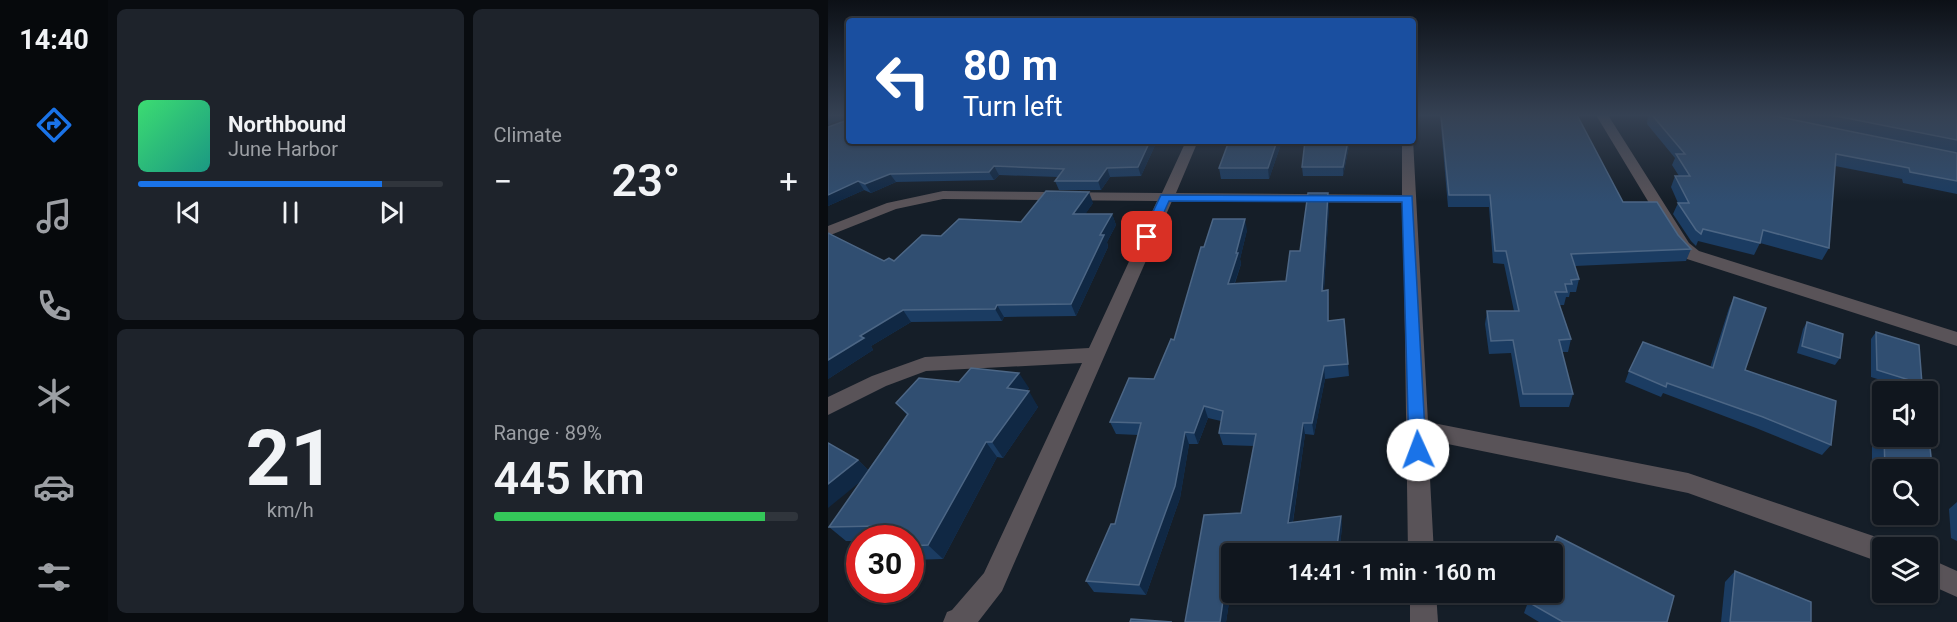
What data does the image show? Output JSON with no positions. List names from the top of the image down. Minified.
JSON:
{"page":{"tabs":"14:40","tile":["Climate",["21","km/h"],["Range · 89%","445 km"]],"turn":["80 m","Turn left"],"song":["Northbound","June Harbor"],"heat":["−","23°","+"],"limit":"30","trip":"14:41 · 1 min · 160 m"}}
